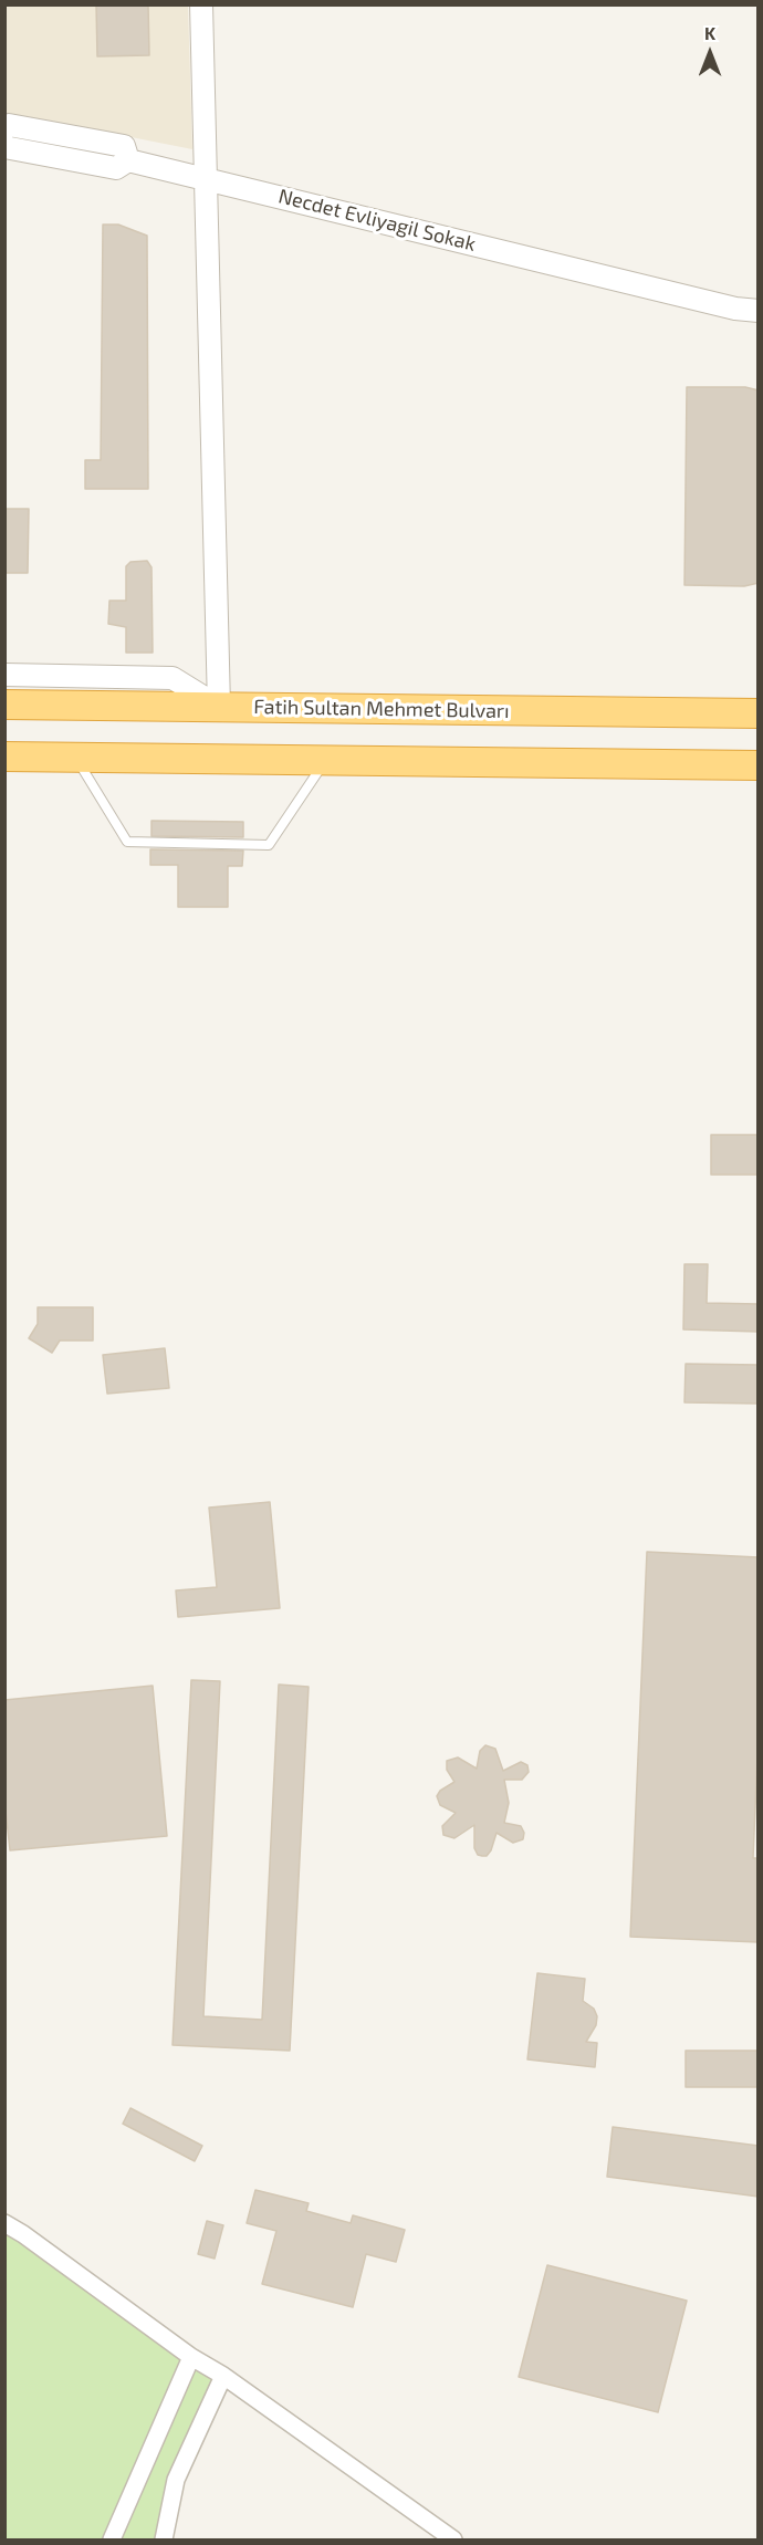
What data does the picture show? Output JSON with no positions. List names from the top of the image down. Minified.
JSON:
{"streets":{"highway":["Fatih Sultan Mehmet Bulvarı"],"street":["Necdet Evliyagil Sokak"]},"north":"top"}
